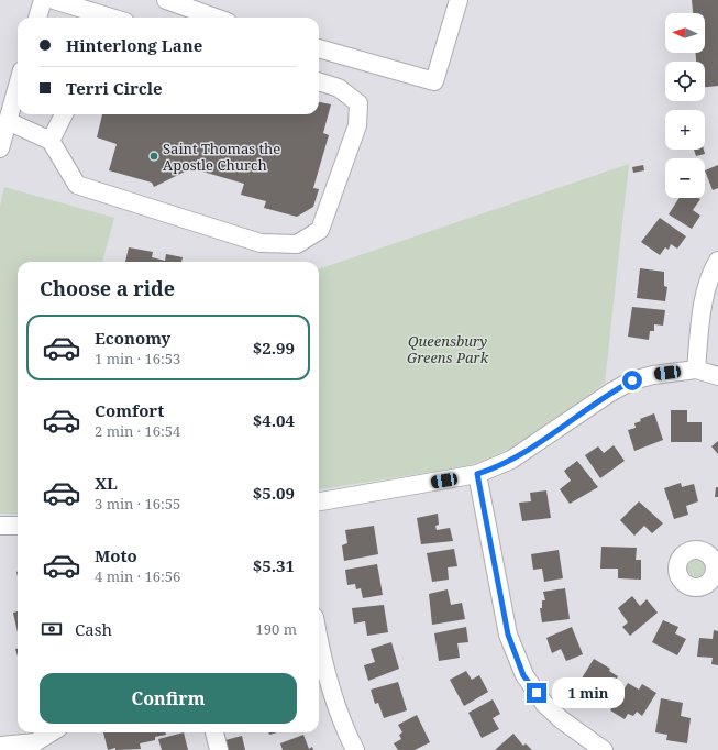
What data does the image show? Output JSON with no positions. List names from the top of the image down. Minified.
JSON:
{"parks":["Queensbury Greens Park"],"places":["Saint Thomas the Apostle Church"],"north":"left","page":{"map_buttons":["+","−"],"banner":["Hinterlong Lane","Terri Circle"],"heading":"Choose a ride","list":[{"name":"Economy","note":"1 min · 16:53","value":"$2.99"},{"name":"Comfort","note":"2 min · 16:54","value":"$4.04"},{"name":"XL","note":"3 min · 16:55","value":"$5.09"},{"name":"Moto","note":"4 min · 16:56","value":"$5.31"}],"pay":["Cash","190 m"],"buttons":"Confirm","bubble":"1 min"}}
